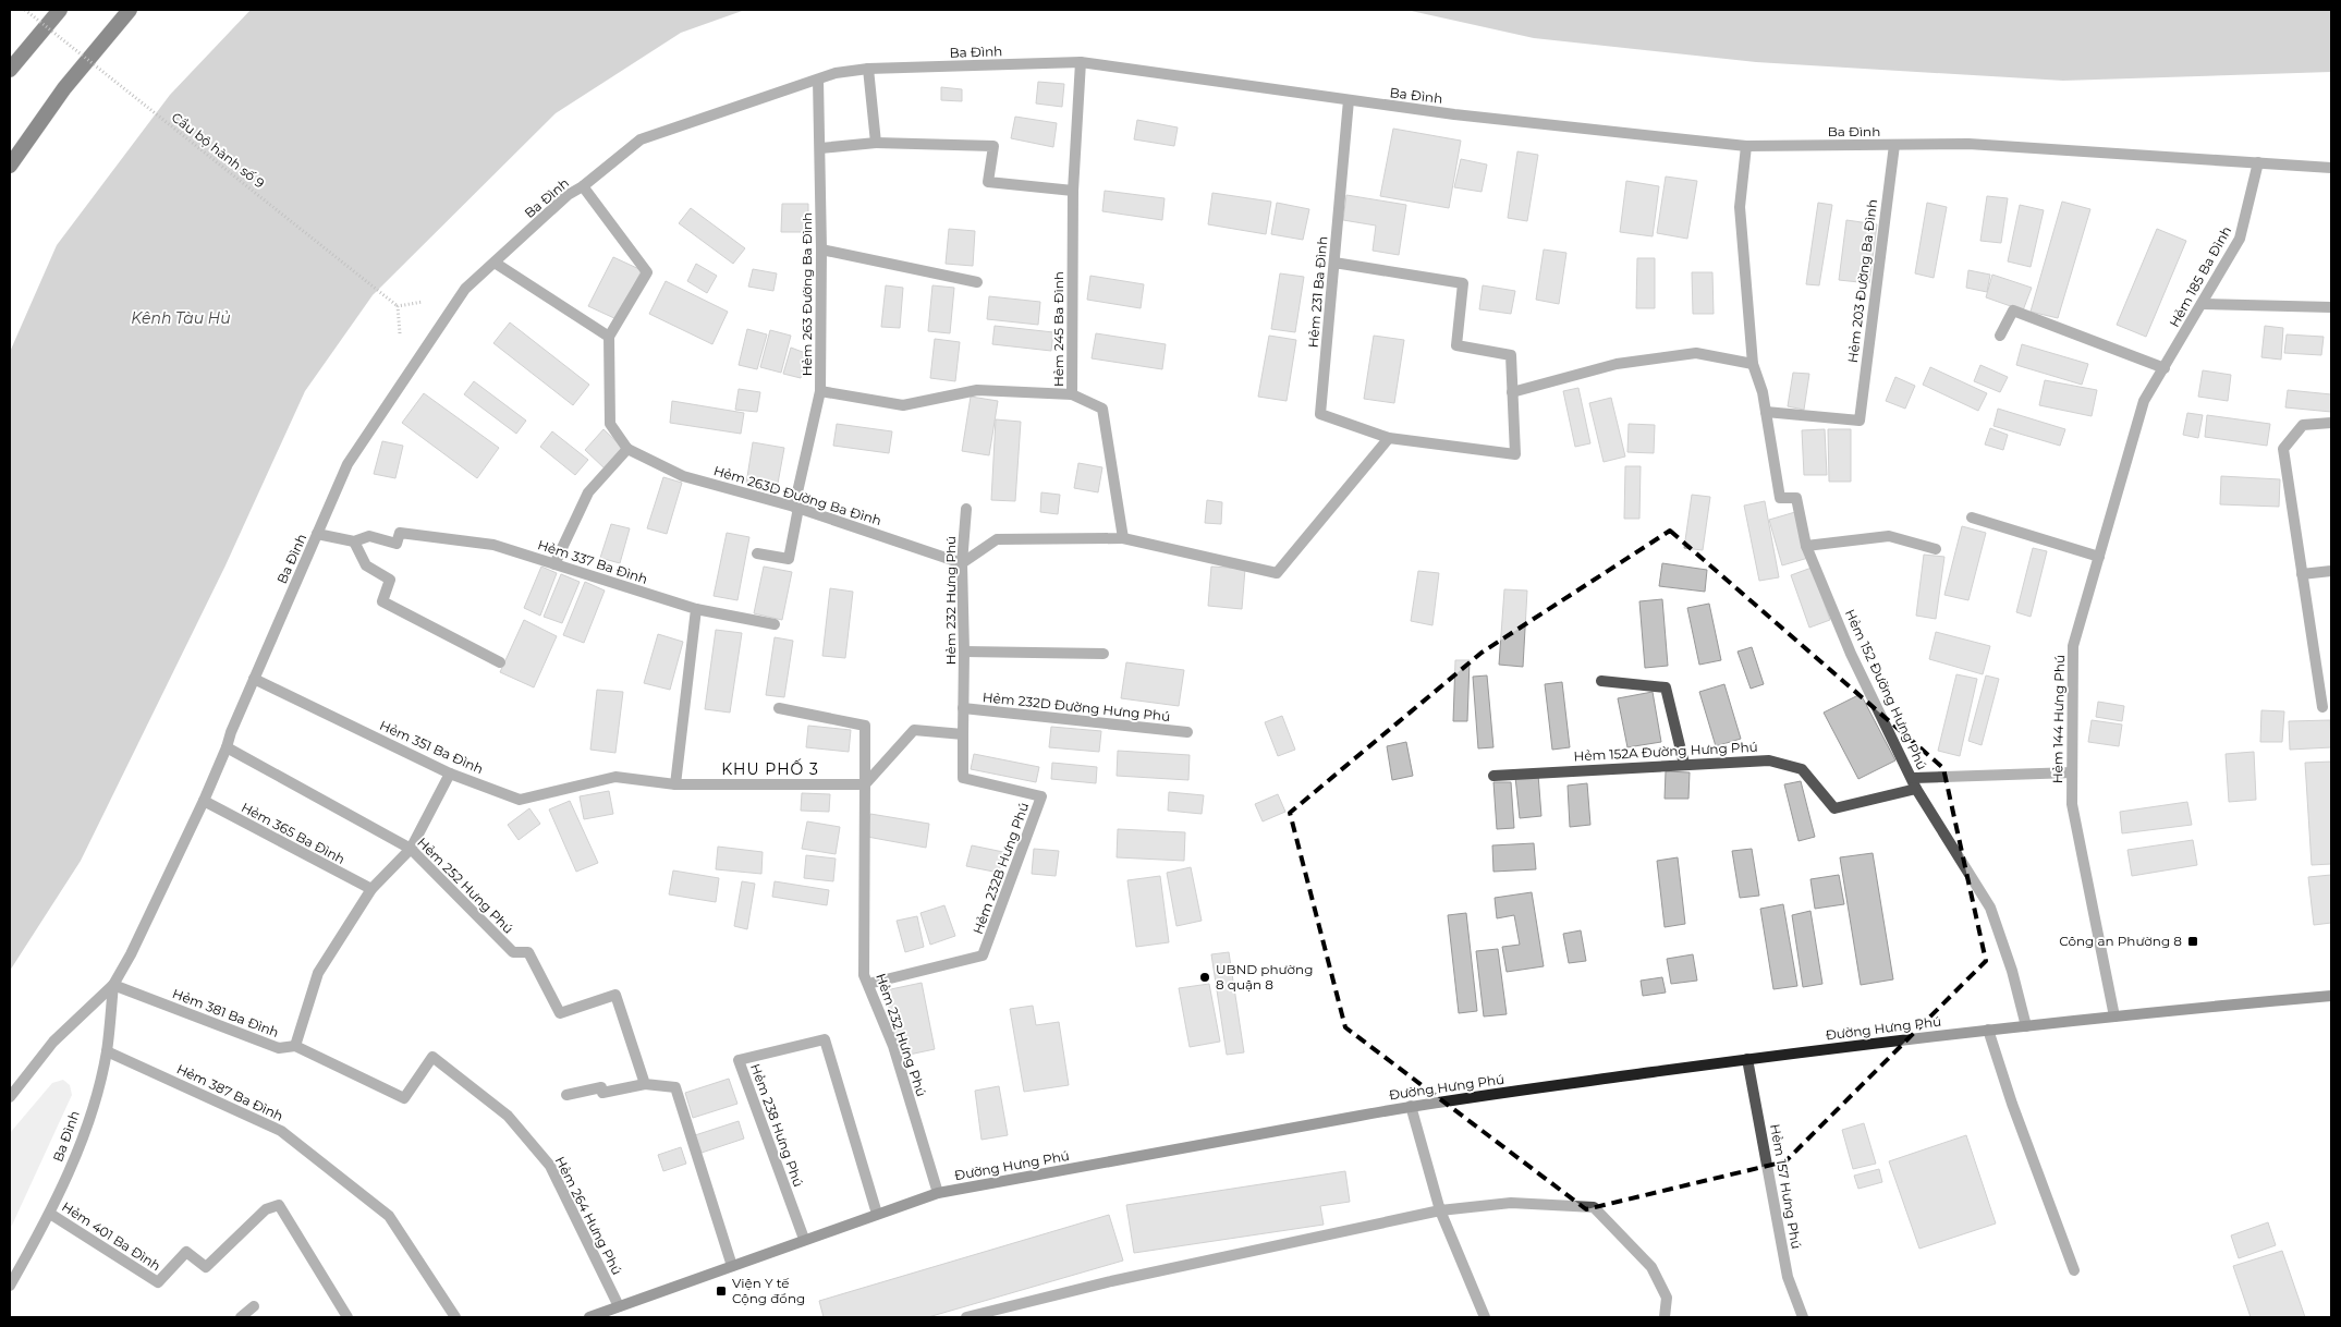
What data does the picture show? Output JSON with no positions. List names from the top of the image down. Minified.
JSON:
{"streets":{"main road":["Đường Hưng Phú"],"street":["Ba Đình","Hẻm 185 Ba Đình","Hẻm 203 Đường Ba Đình","Hẻm 231 Ba Đình","Hẻm 263 Đường Ba Đình","Hẻm 245 Ba Đình","Hẻm 263D Đường Ba Đình","Hẻm 337 Ba Đình","Hẻm 232 Hưng Phú","Hẻm 152 Đường Hưng Phú","Hẻm 232D Đường Hưng Phú","Hẻm 144 Hưng Phú","Hẻm 351 Ba Đình","Hẻm 152A Đường Hưng Phú","Hẻm 365 Ba Đình","Hẻm 232B Hưng Phú","Hẻm 252 Hưng Phú","Hẻm 381 Ba Đình","Hẻm 387 Ba Đình","Hẻm 238 Hưng Phú","Hẻm 157 Hưng Phú","Hẻm 264 Hưng Phú","Hẻm 401 Ba Đình"],"path":["Cầu bộ hành số 9"]},"crossings":[["Ba Đình","Hẻm 185 Ba Đình"],["Ba Đình","Hẻm 203 Đường Ba Đình"],["Ba Đình","Hẻm 231 Ba Đình"],["Ba Đình","Hẻm 263 Đường Ba Đình"],["Ba Đình","Hẻm 245 Ba Đình"],["Ba Đình","Hẻm 337 Ba Đình"],["Ba Đình","Hẻm 152 Đường Hưng Phú"],["Ba Đình","Hẻm 351 Ba Đình"],["Ba Đình","Hẻm 365 Ba Đình"],["Ba Đình","Hẻm 252 Hưng Phú"],["Ba Đình","Hẻm 381 Ba Đình"],["Ba Đình","Hẻm 387 Ba Đình"],["Ba Đình","Hẻm 401 Ba Đình"],["Hẻm 185 Ba Đình","Hẻm 144 Hưng Phú"],["Hẻm 203 Đường Ba Đình","Hẻm 152 Đường Hưng Phú"],["Hẻm 263 Đường Ba Đình","Hẻm 263D Đường Ba Đình"],["Hẻm 263D Đường Ba Đình","Hẻm 232 Hưng Phú"],["Hẻm 232 Hưng Phú","Hẻm 232D Đường Hưng Phú"],["Hẻm 232 Hưng Phú","Hẻm 351 Ba Đình"],["Hẻm 232 Hưng Phú","Hẻm 232B Hưng Phú"],["Hẻm 232 Hưng Phú","Đường Hưng Phú"],["Hẻm 152 Đường Hưng Phú","Hẻm 152A Đường Hưng Phú"],["Hẻm 152 Đường Hưng Phú","Đường Hưng Phú"],["Hẻm 144 Hưng Phú","Đường Hưng Phú"],["Hẻm 381 Ba Đình","Hẻm 264 Hưng Phú"],["Đường Hưng Phú","Hẻm 238 Hưng Phú"],["Đường Hưng Phú","Hẻm 157 Hưng Phú"],["Đường Hưng Phú","Hẻm 264 Hưng Phú"]],"districts":["KHU PHỐ 3"],"water":["Kênh Tàu Hủ"],"places":{"transit":["Công an Phường 8","Viện Y tế Cộng đồng"],"other":["UBND phường 8 quận 8"]}}
